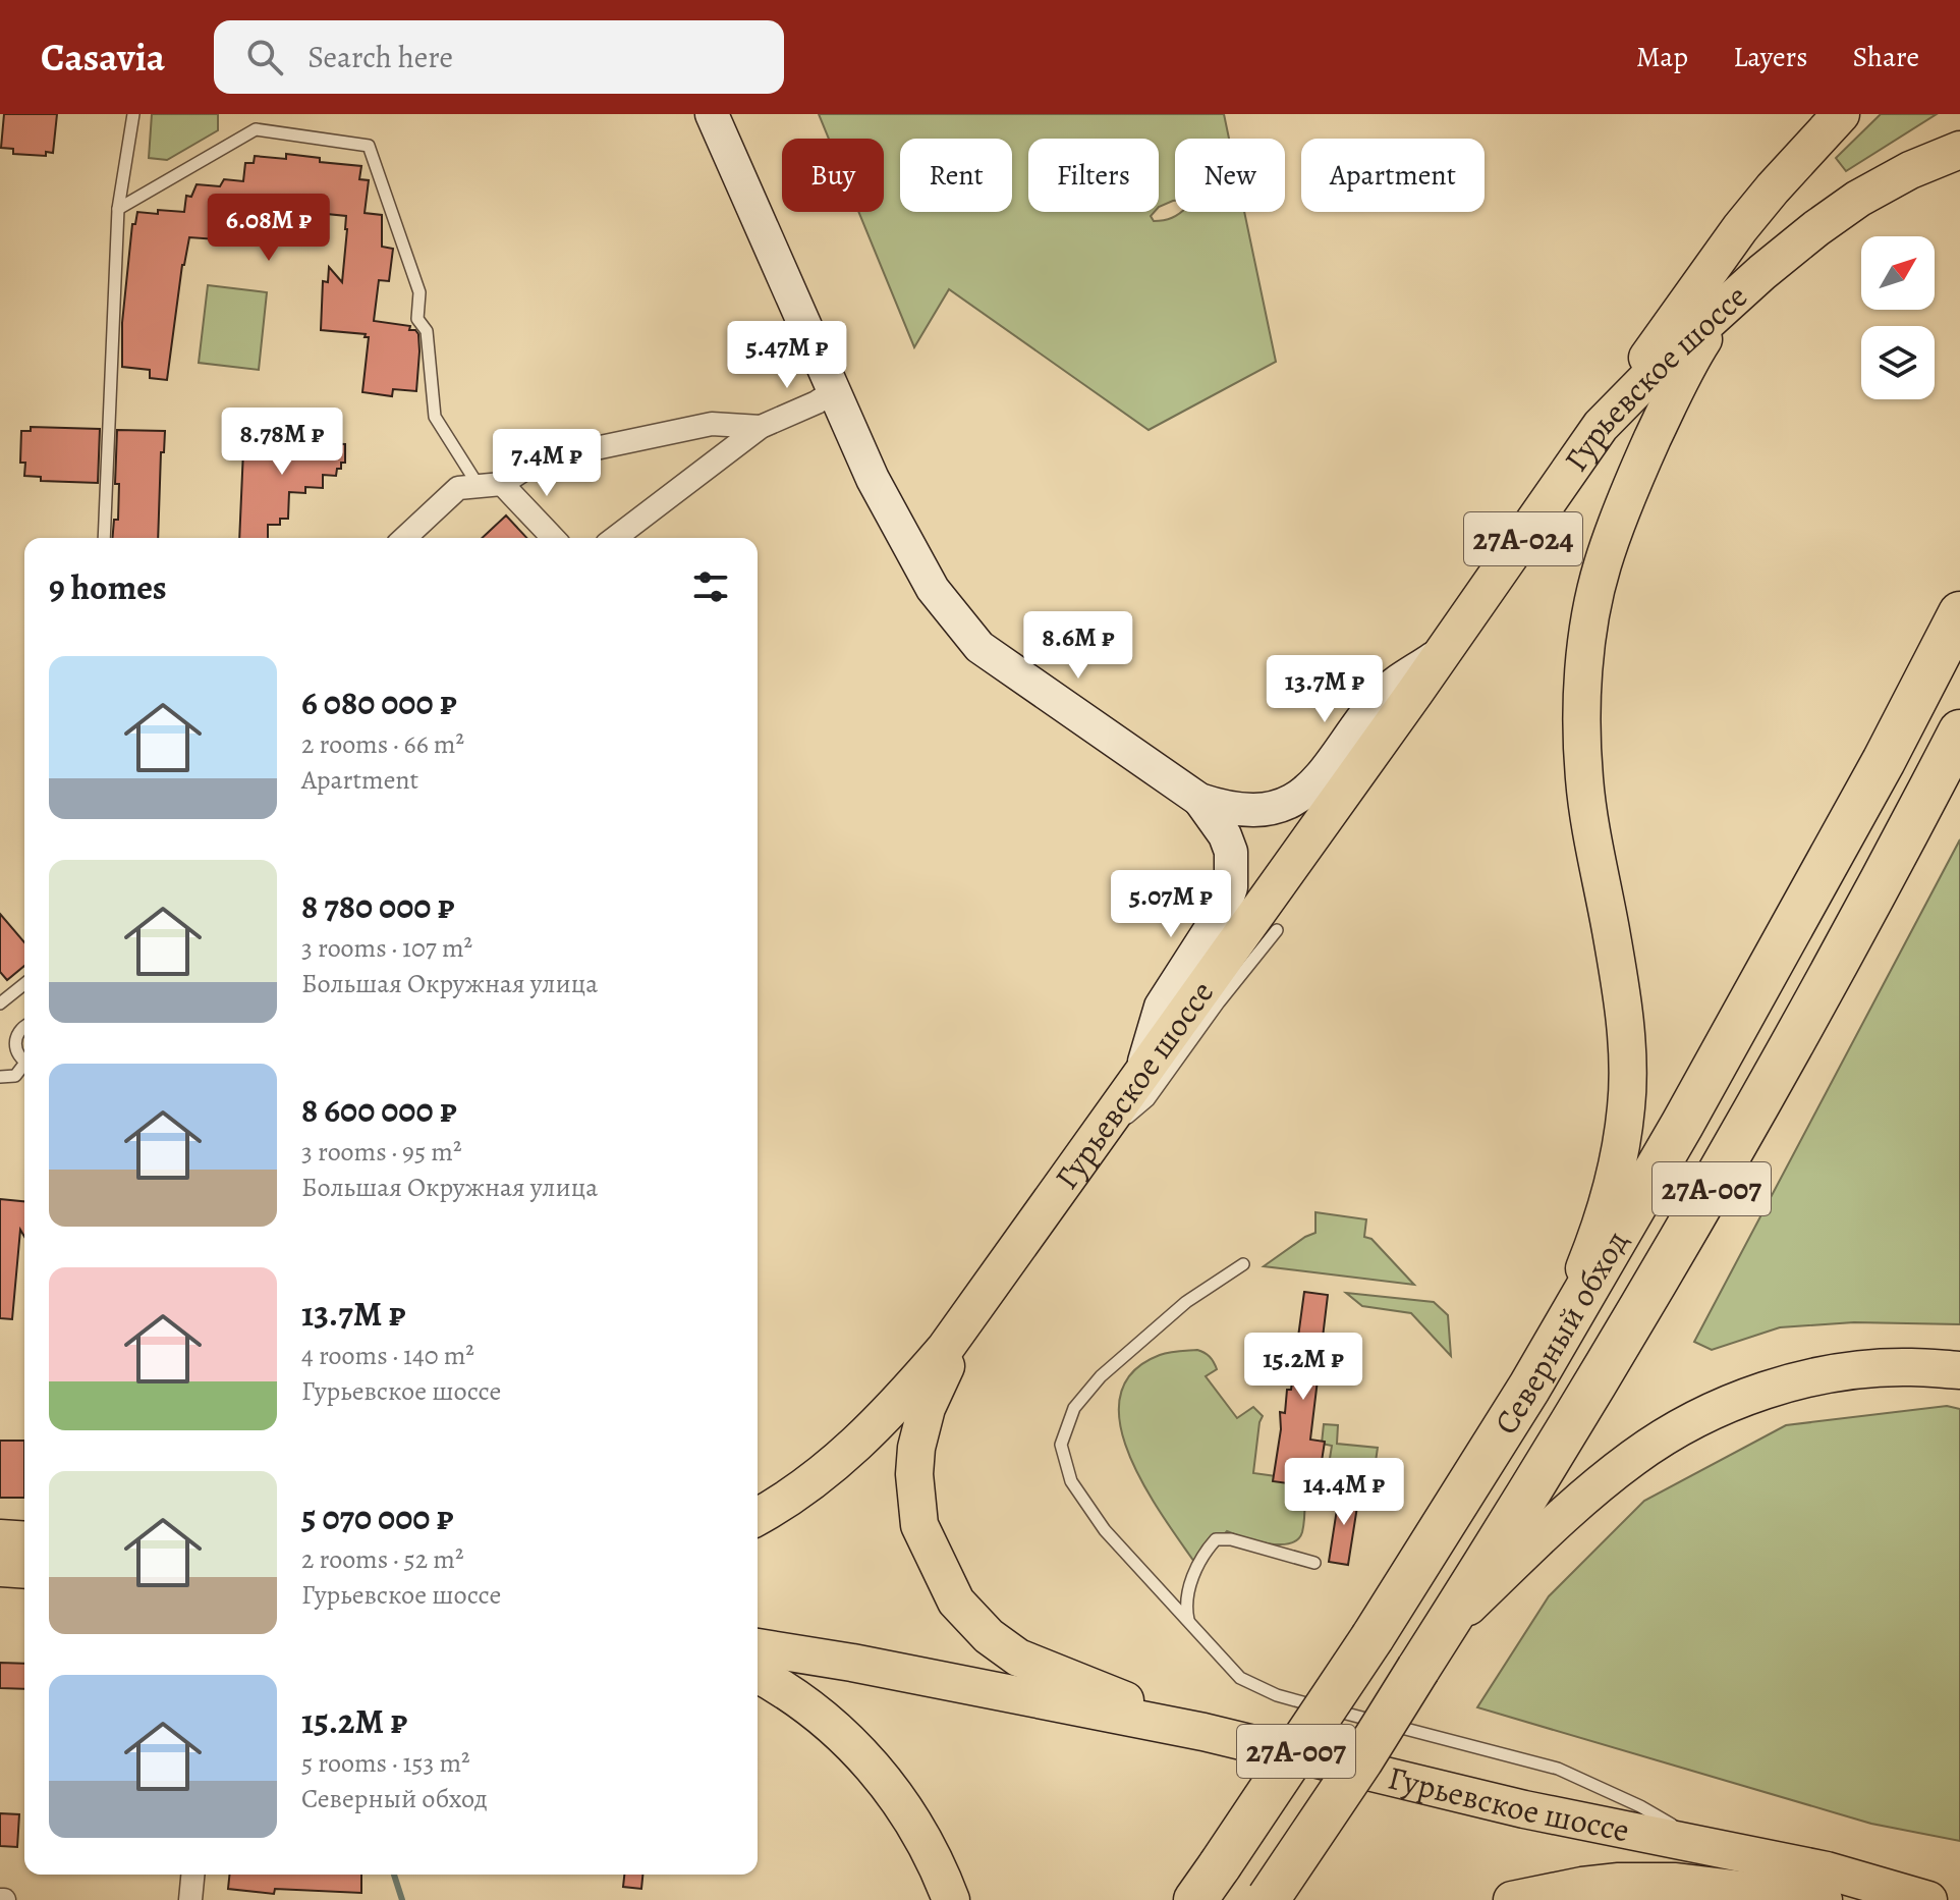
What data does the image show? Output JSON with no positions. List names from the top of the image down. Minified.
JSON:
{"streets":{"highway":["27А-007","Северный обход"],"main road":["Гурьевское шоссе","27А-024"]},"north":"top right","page":{"header":"Casavia","search":"Search here","nav":["Map","Layers","Share"],"chip":["Buy","Rent","Filters","New","Apartment"],"price":["6.08M ₽","5.47M ₽","8.78M ₽","7.4M ₽","8.6M ₽","13.7M ₽","5.07M ₽","15.2M ₽","14.4M ₽"],"heading":"9 homes","list":[{"name":"6 080 000 ₽","note":"2 rooms · 66 m² · Apartment"},{"name":"8 780 000 ₽","note":"3 rooms · 107 m² · Большая Окружная улица"},{"name":"8 600 000 ₽","note":"3 rooms · 95 m² · Большая Окружная улица"},{"name":"13.7M ₽","note":"4 rooms · 140 m² · Гурьевское шоссе"},{"name":"5 070 000 ₽","note":"2 rooms · 52 m² · Гурьевское шоссе"},{"name":"15.2M ₽","note":"5 rooms · 153 m² · Северный обход"}]}}
